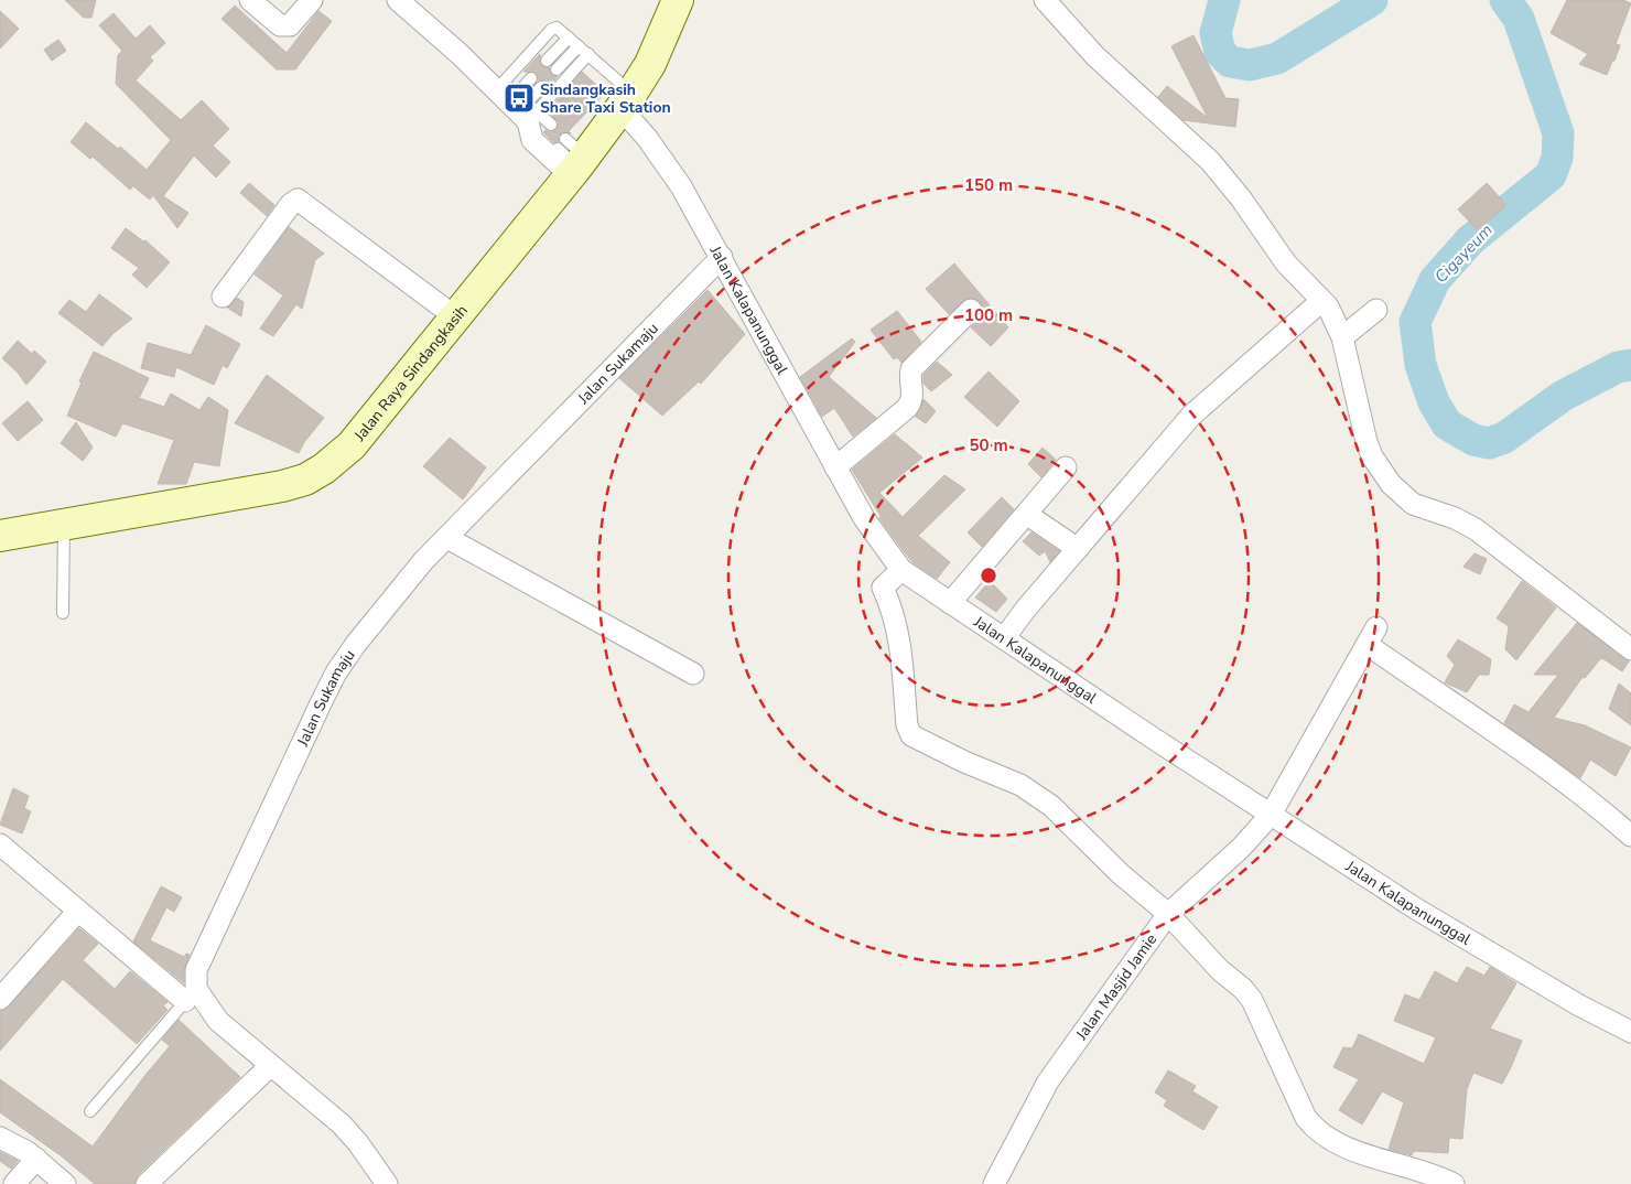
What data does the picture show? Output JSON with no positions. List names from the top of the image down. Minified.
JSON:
{"streets":{"main road":["Jalan Raya Sindangkasih"],"street":["Jalan Kalapanunggal","Jalan Sukamaju","Jalan Masjid Jamie"]},"crossings":[["Jalan Kalapanunggal","Jalan Sukamaju"],["Jalan Kalapanunggal","Jalan Raya Sindangkasih"],["Jalan Kalapanunggal","Jalan Masjid Jamie"]],"water":["Cigayeum"],"places":{"bus stop":["Sindangkasih Share Taxi Station"]},"rings":["150 m","100 m","50 m"]}
